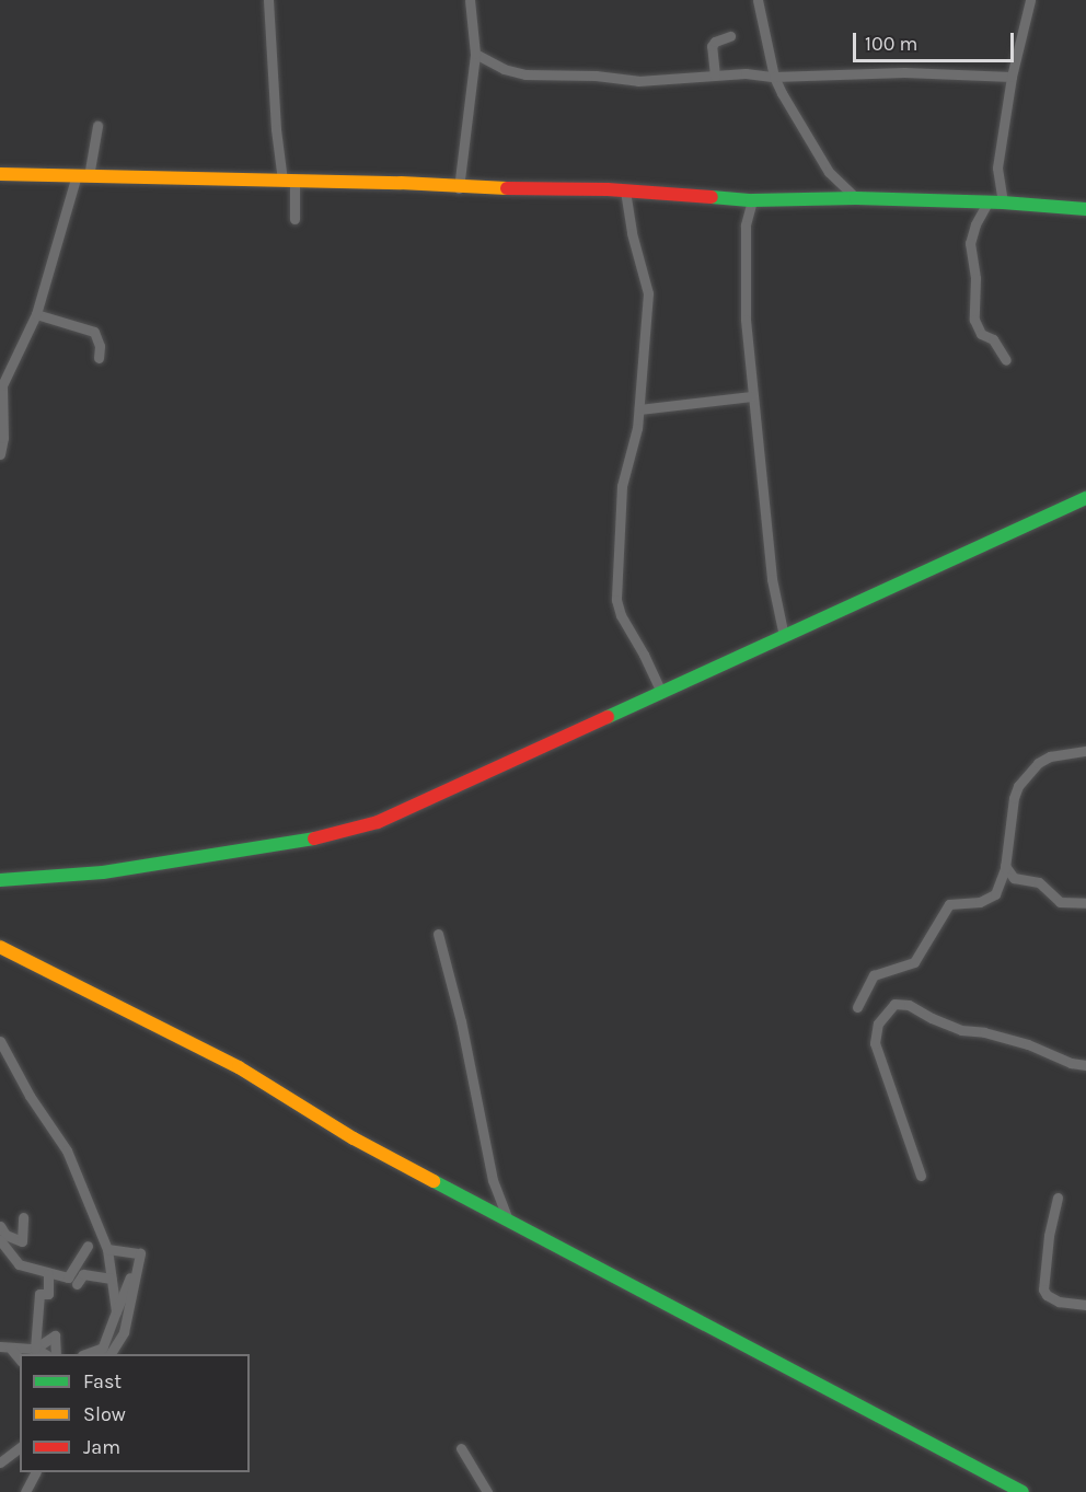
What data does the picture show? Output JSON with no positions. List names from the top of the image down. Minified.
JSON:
{"legend":["Fast","Slow","Jam"],"scale_bar":"100 m"}
